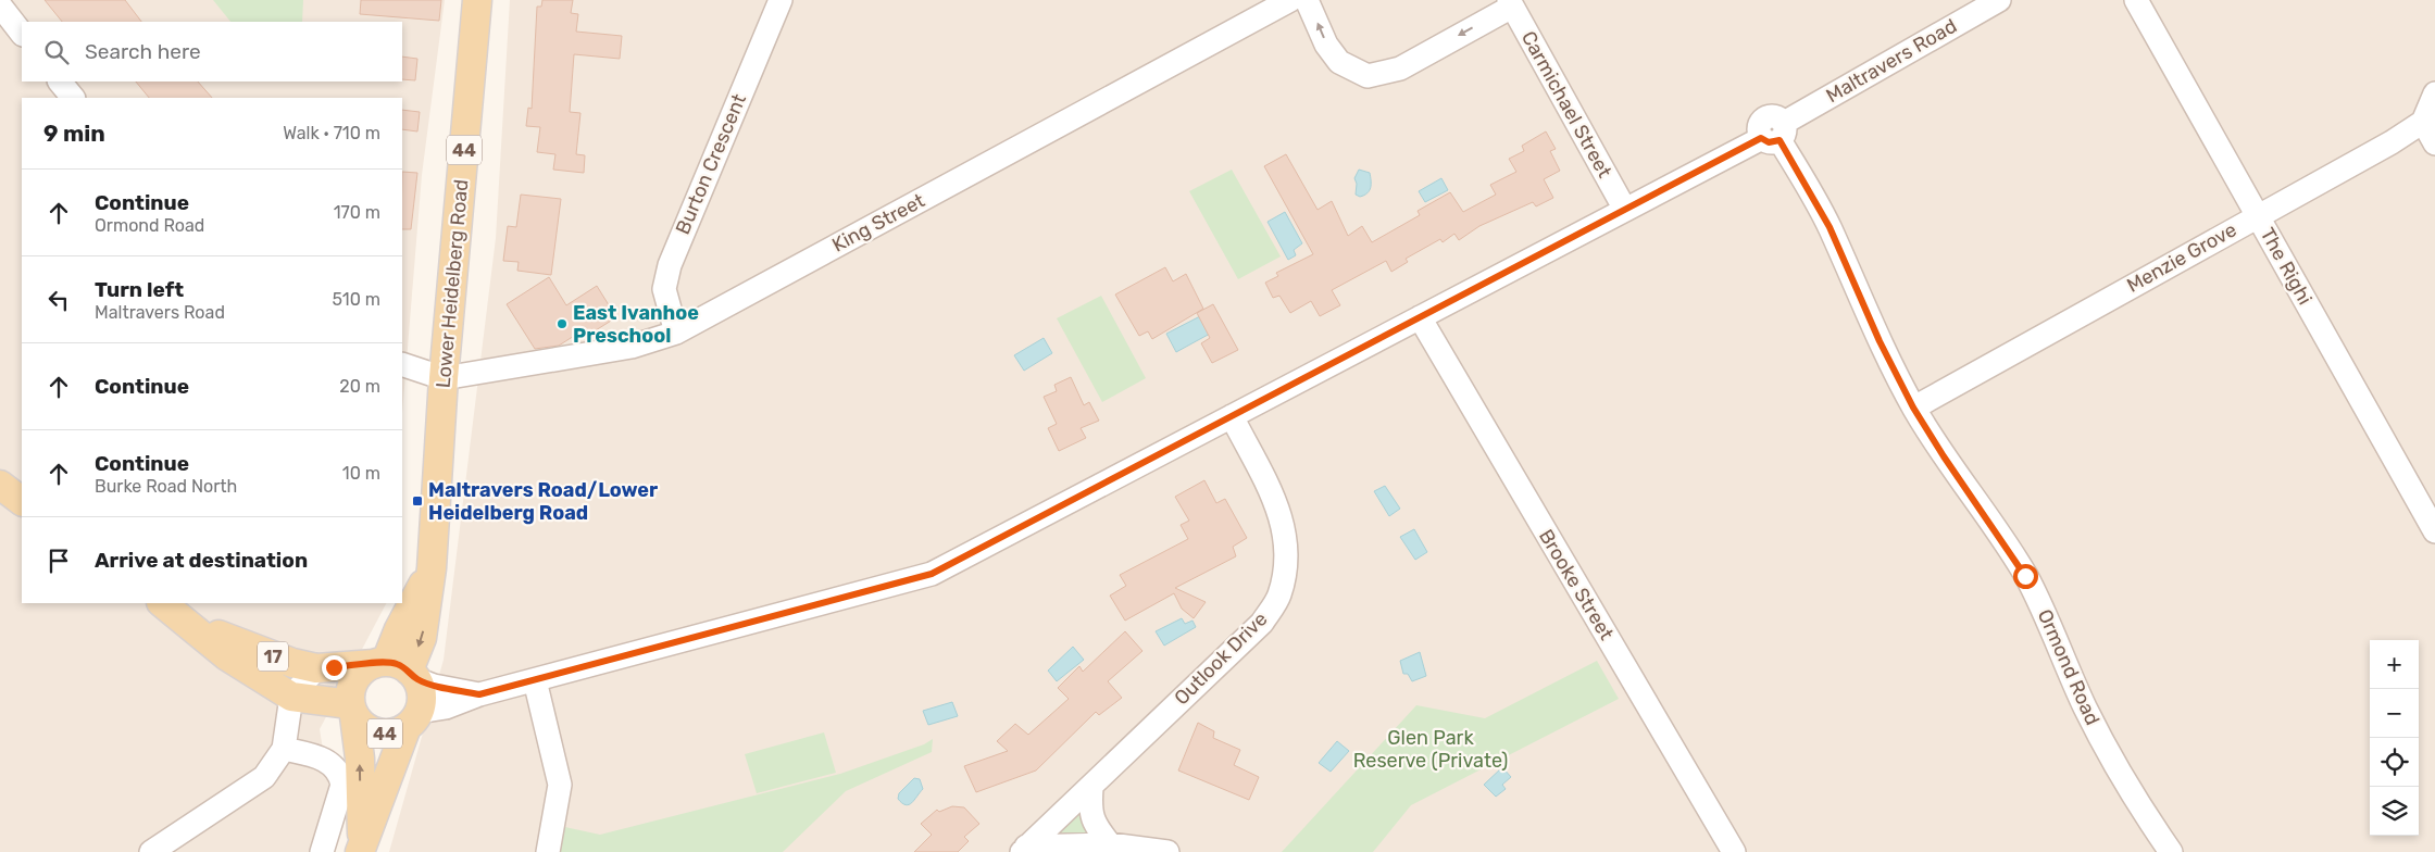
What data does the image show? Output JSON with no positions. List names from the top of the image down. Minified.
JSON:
{"streets":{"main road":["44","Lower Heidelberg Road","17"],"street":["Maltravers Road","Carmichael Street","Burton Crescent","King Street","Menzie Grove","The Righi","Brooke Street","Outlook Drive","Ormond Road"]},"crossings":[["Maltravers Road","Carmichael Street"],["Maltravers Road","44"],["Maltravers Road","Lower Heidelberg Road"],["Maltravers Road","Brooke Street"],["Maltravers Road","17"],["Maltravers Road","Outlook Drive"],["Maltravers Road","Ormond Road"],["44","Lower Heidelberg Road"],["44","17"],["Burton Crescent","King Street"],["King Street","Lower Heidelberg Road"],["Menzie Grove","The Righi"],["Menzie Grove","Ormond Road"],["Lower Heidelberg Road","17"]],"parks":["Glen Park Reserve (Private)"],"places":{"other":["East Ivanhoe Preschool"],"transit":["Maltravers Road/Lower Heidelberg Road"]},"page":{"search":"Search here","heading":["9 min","Walk · 710 m"],"list":[["Continue","Ormond Road","170 m"],["Turn left","Maltravers Road","510 m"],["Continue","20 m"],["Continue","Burke Road North","10 m"],"Arrive at destination"],"map_buttons":["+","−"]}}
